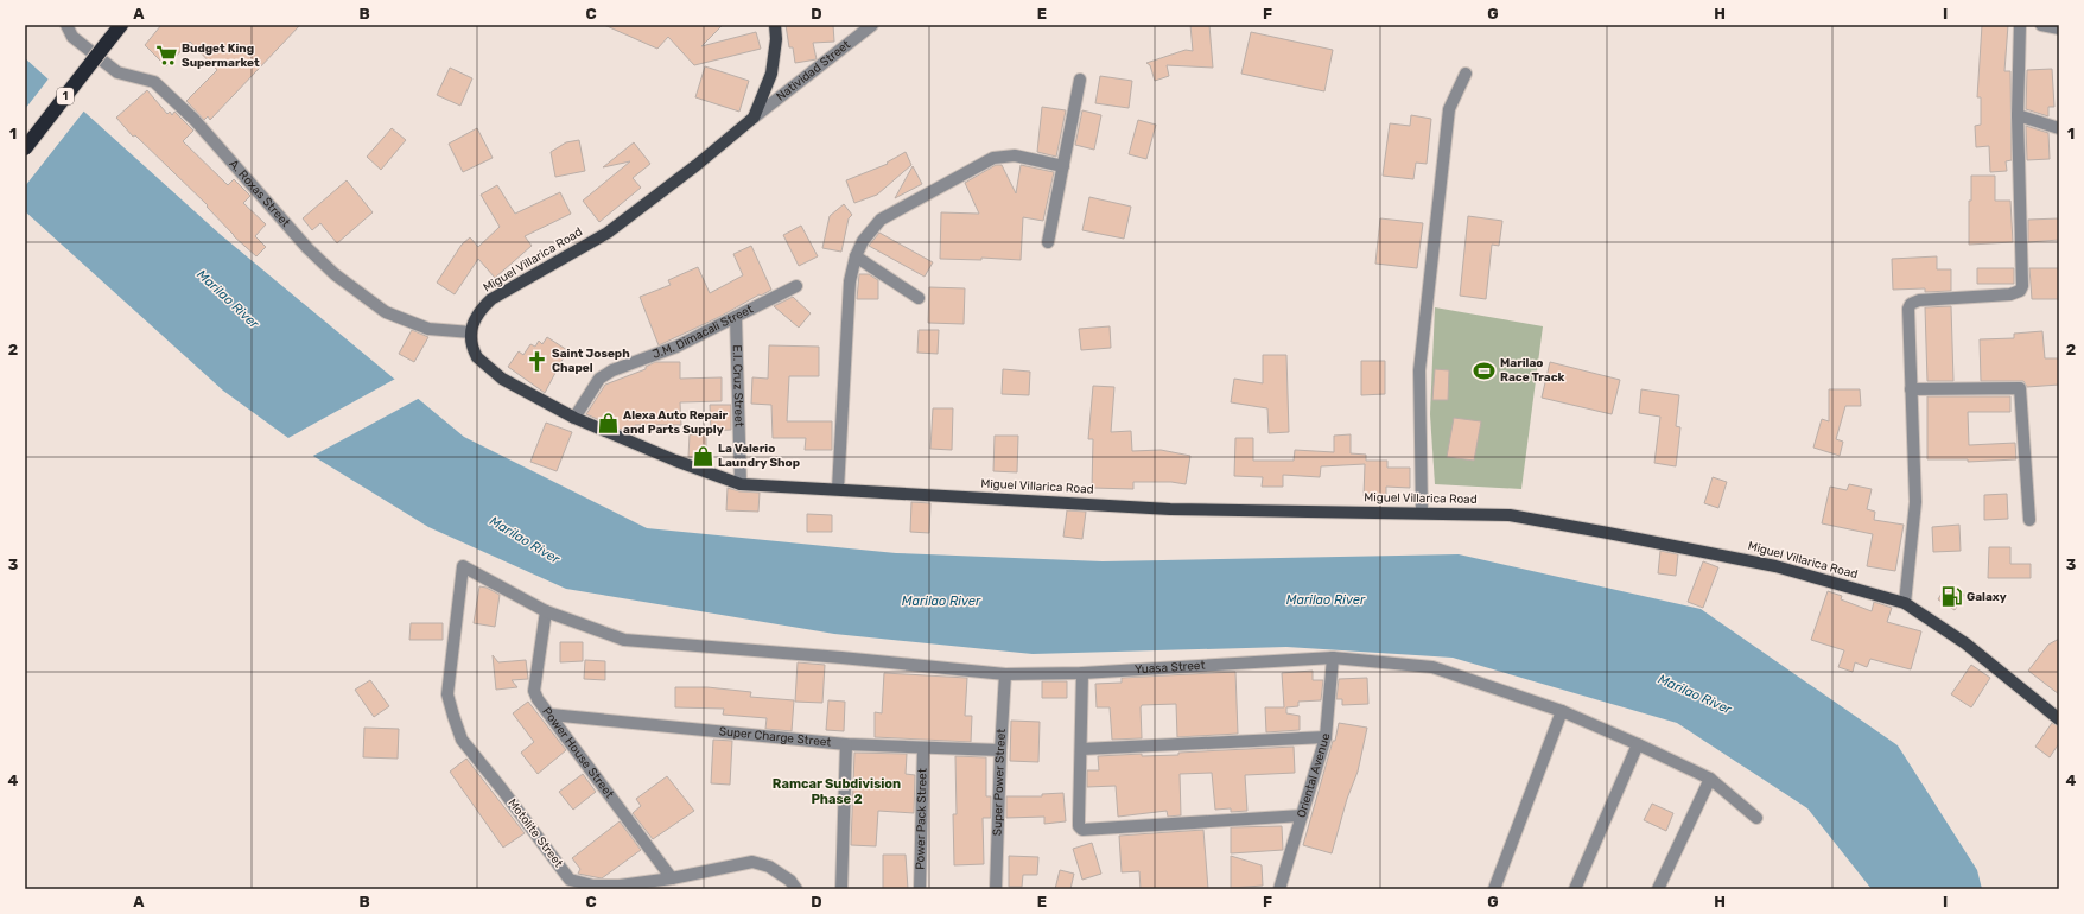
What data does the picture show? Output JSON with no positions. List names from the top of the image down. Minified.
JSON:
{"streets":{"highway":["1"],"main road":["Miguel Villarica Road"],"street":["Natividad Street","A. Roxas Street","J.M. Dimacali Street","E.I. Cruz Street","Yuasa Street","Super Charge Street","Power House Street","Oriental Avenue","Super Power Street","Power Pack Street","Motolite Street"]},"crossings":[["Natividad Street","Miguel Villarica Road"],["A. Roxas Street","Miguel Villarica Road"],["Miguel Villarica Road","J.M. Dimacali Street"],["Miguel Villarica Road","E.I. Cruz Street"],["J.M. Dimacali Street","E.I. Cruz Street"],["Yuasa Street","Power House Street"],["Yuasa Street","Oriental Avenue"],["Yuasa Street","Super Power Street"],["Yuasa Street","Motolite Street"],["Super Charge Street","Power House Street"],["Super Charge Street","Super Power Street"],["Super Charge Street","Power Pack Street"],["Power House Street","Motolite Street"]],"districts":["Ramcar Subdivision Phase 2"],"water":["Marilao River"],"places":{"supermarket":["Budget King Supermarket"],"church":["Saint Joseph Chapel"],"sports":["Marilao Race Track"],"shop":["Alexa Auto Repair and Parts Supply","La Valerio Laundry Shop"],"fuel station":["Galaxy"]},"grid":{"columns":["A","B","C","D","E","F","G","H","I"],"rows":["1","2","3","4"]}}
